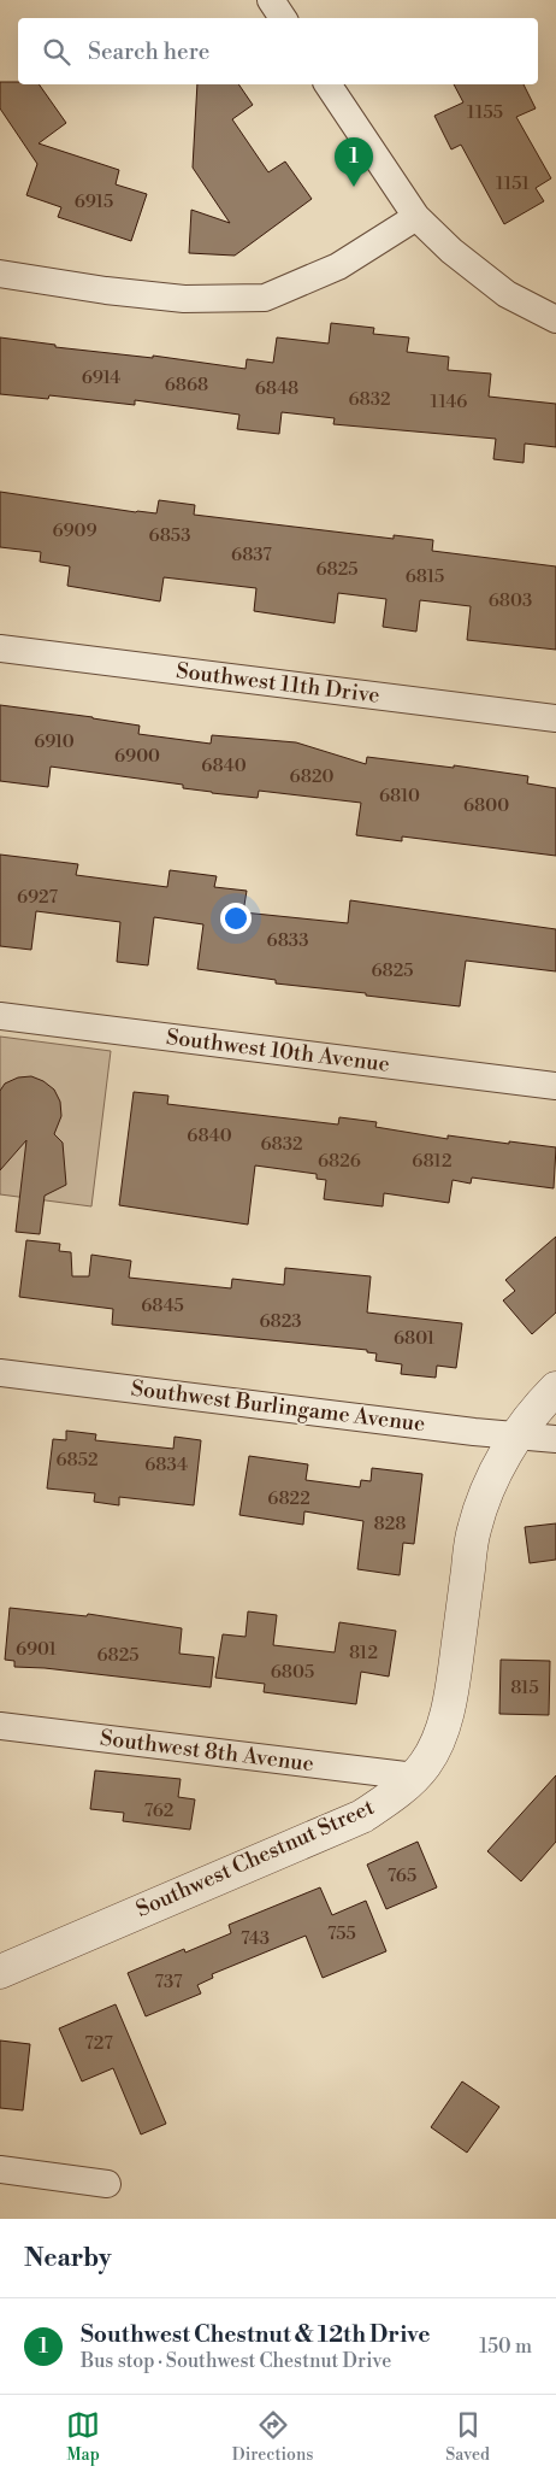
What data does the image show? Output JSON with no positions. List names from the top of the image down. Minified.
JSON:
{"streets":{"street":["Southwest 11th Drive","Southwest 10th Avenue","Southwest Burlingame Avenue","Southwest 8th Avenue","Southwest Chestnut Street"]},"crossings":[["Southwest Burlingame Avenue","Southwest Chestnut Street"],["Southwest 8th Avenue","Southwest Chestnut Street"]],"house_numbers":["1155","1151","6915","6914","6868","6848","6832","1146","6909","6853","6837","6825","6815","6803","6910","6900","6840","6820","6810","6800","6927","6833","6825","6840","6832","6826","6812","6845","6823","6801","6852","6834","6822","828","6901","812","6825","6805","815","762","765","755","743","737","727"],"page":{"search":"Search here","pins":"1","heading":"Nearby","list":[{"mark":"1","name":"Southwest Chestnut & 12th Drive","note":"Bus stop · Southwest Chestnut Drive","value":"150 m"}],"nav":["Map","Directions","Saved"]}}
